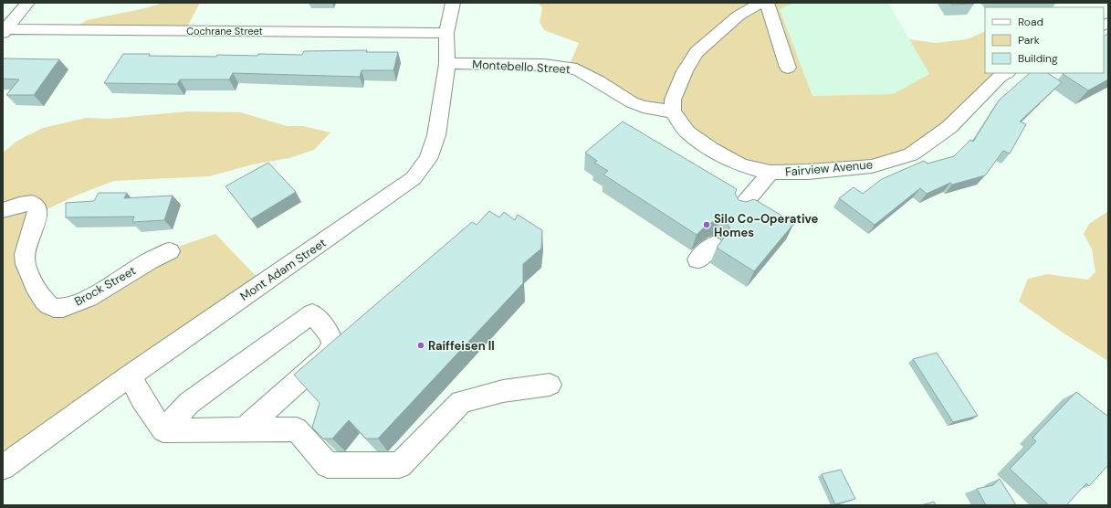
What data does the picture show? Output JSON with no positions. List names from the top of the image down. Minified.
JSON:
{"streets":{"street":["Cochrane Street","Montebello Street","Fairview Avenue","Mont Adam Street","Brock Street"]},"crossings":[["Cochrane Street","Mont Adam Street"],["Montebello Street","Fairview Avenue"],["Montebello Street","Mont Adam Street"]],"places":["Silo Co-Operative Homes","Raiffeisen II"],"legend":["Road","Park","Building"]}
